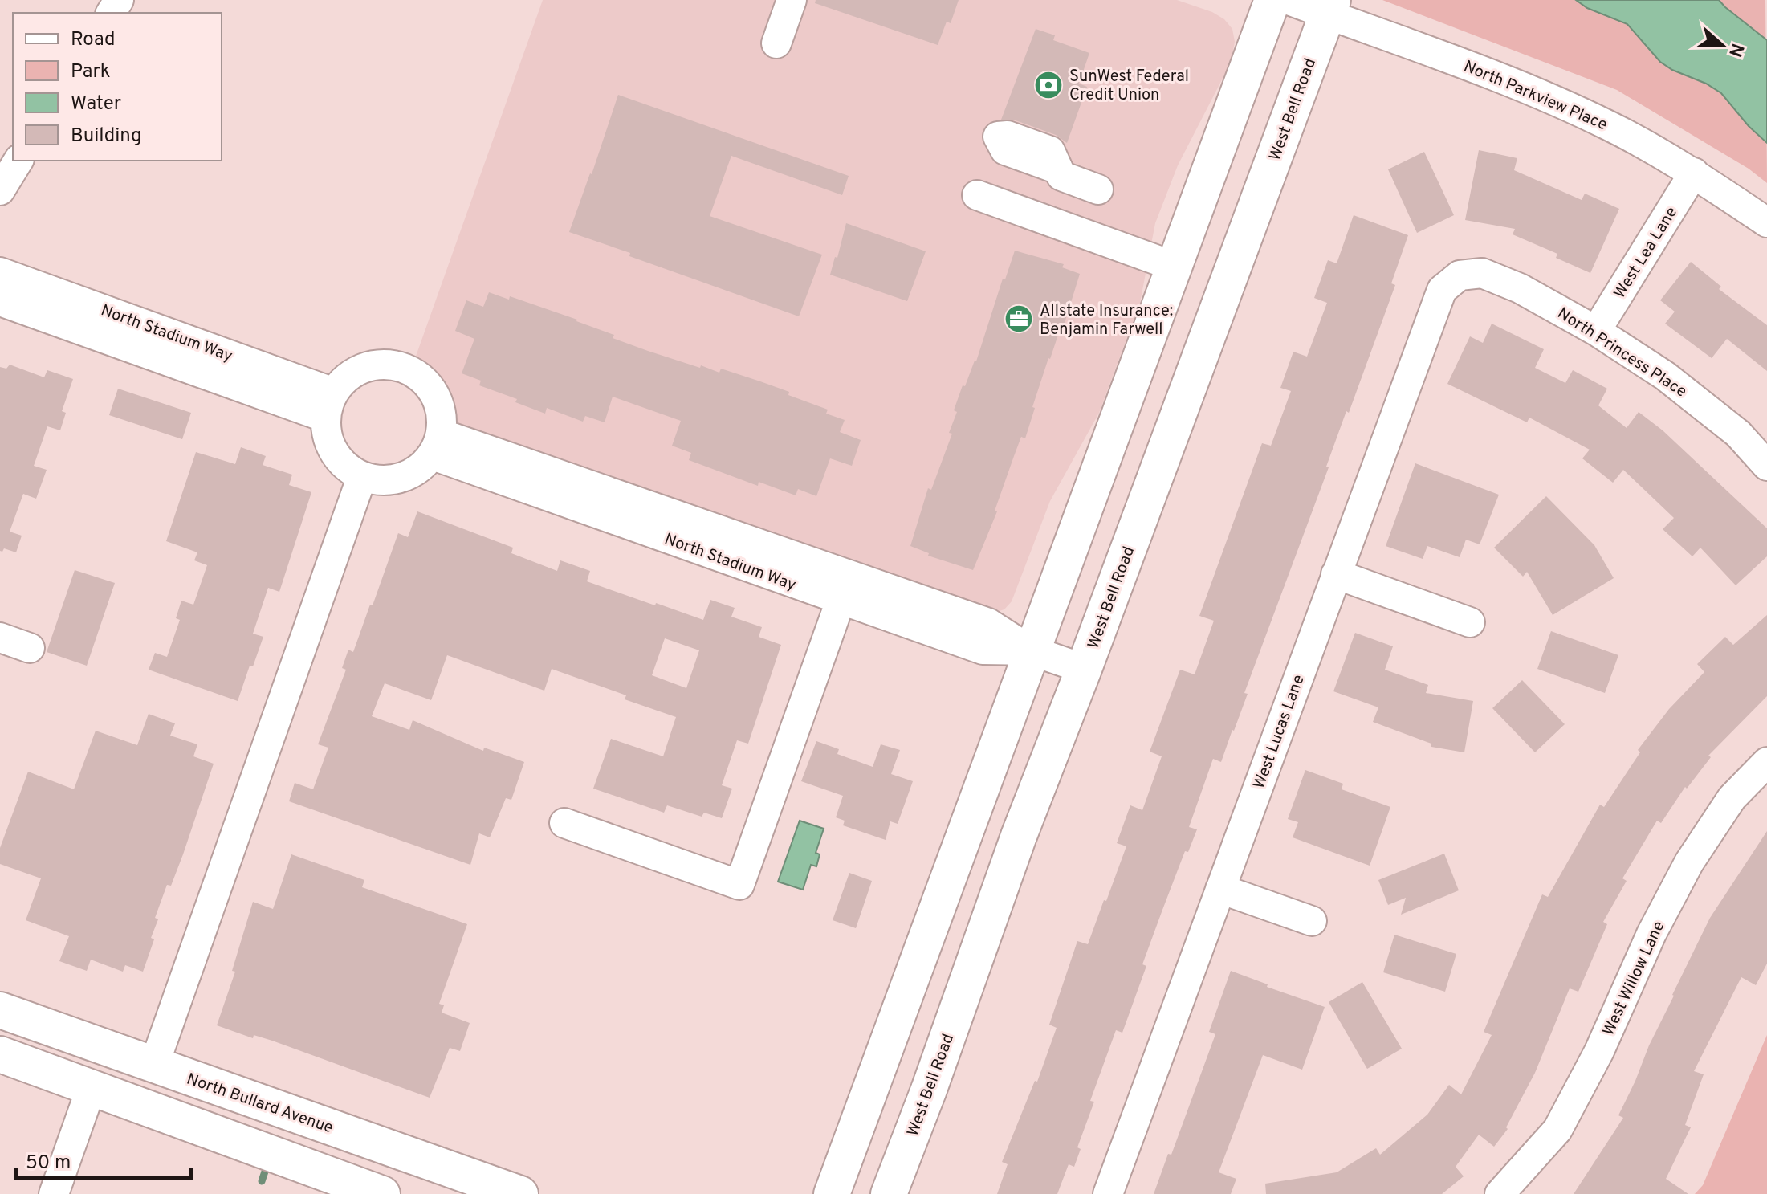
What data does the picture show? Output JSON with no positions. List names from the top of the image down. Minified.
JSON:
{"streets":{"main road":["West Bell Road","North Bullard Avenue"],"street":["North Parkview Place","West Lea Lane","North Stadium Way","North Princess Place","West Lucas Lane","West Willow Lane"]},"crossings":[["North Parkview Place","West Bell Road"],["North Parkview Place","West Lea Lane"],["West Bell Road","North Stadium Way"],["West Lea Lane","North Princess Place"],["North Princess Place","West Lucas Lane"]],"places":{"bank":["SunWest Federal Credit Union"],"office":["Allstate Insurance: Benjamin Farwell"]},"legend":["Road","Park","Water","Building"],"scale_bar":"50 m","north":"right"}
